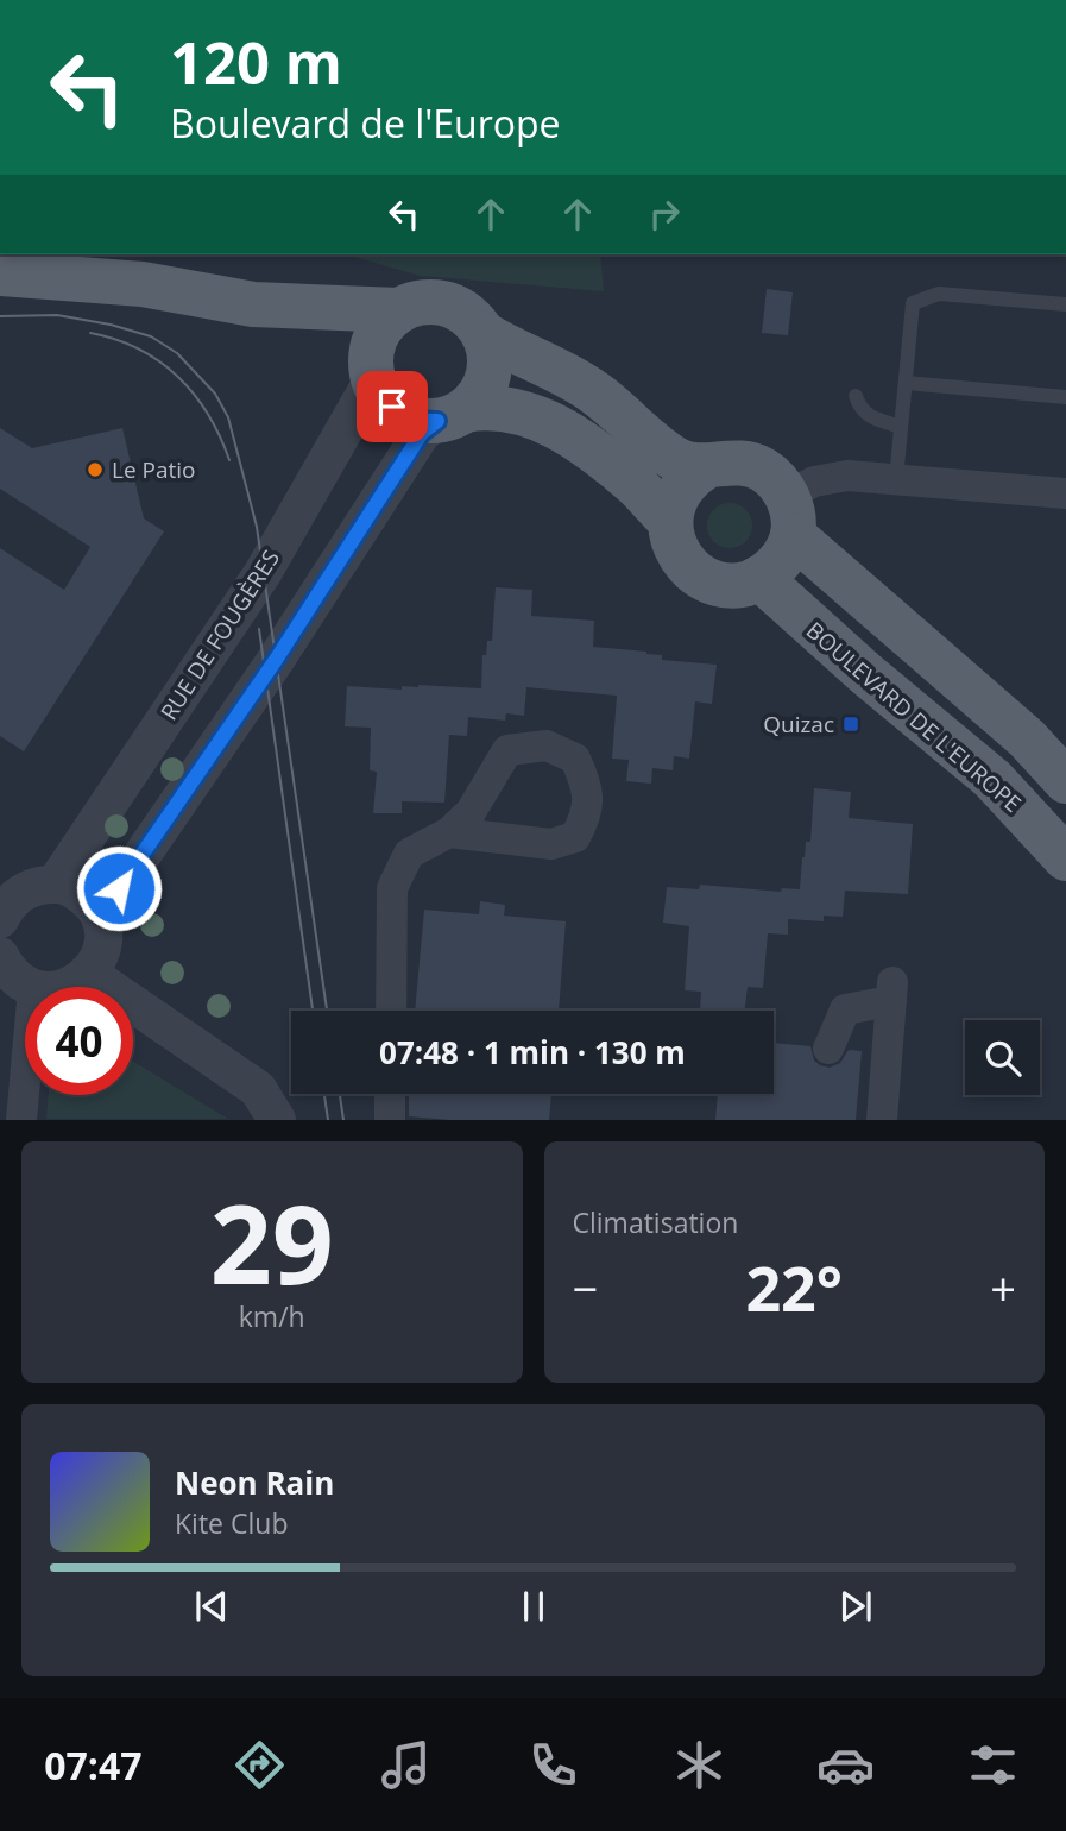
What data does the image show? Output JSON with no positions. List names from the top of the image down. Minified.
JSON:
{"streets":{"main road":["BOULEVARD DE L'EUROPE"],"street":["RUE DE FOUGÈRES"]},"places":{"other":["Le Patio"],"transit":["Quizac"]},"page":{"turn":["120 m","Boulevard de l'Europe"],"limit":"40","trip":"07:48 · 1 min · 130 m","tile":[["29","km/h"],"Climatisation"],"heat":["−","22°","+"],"song":["Neon Rain","Kite Club"],"tabs":"07:47"}}
